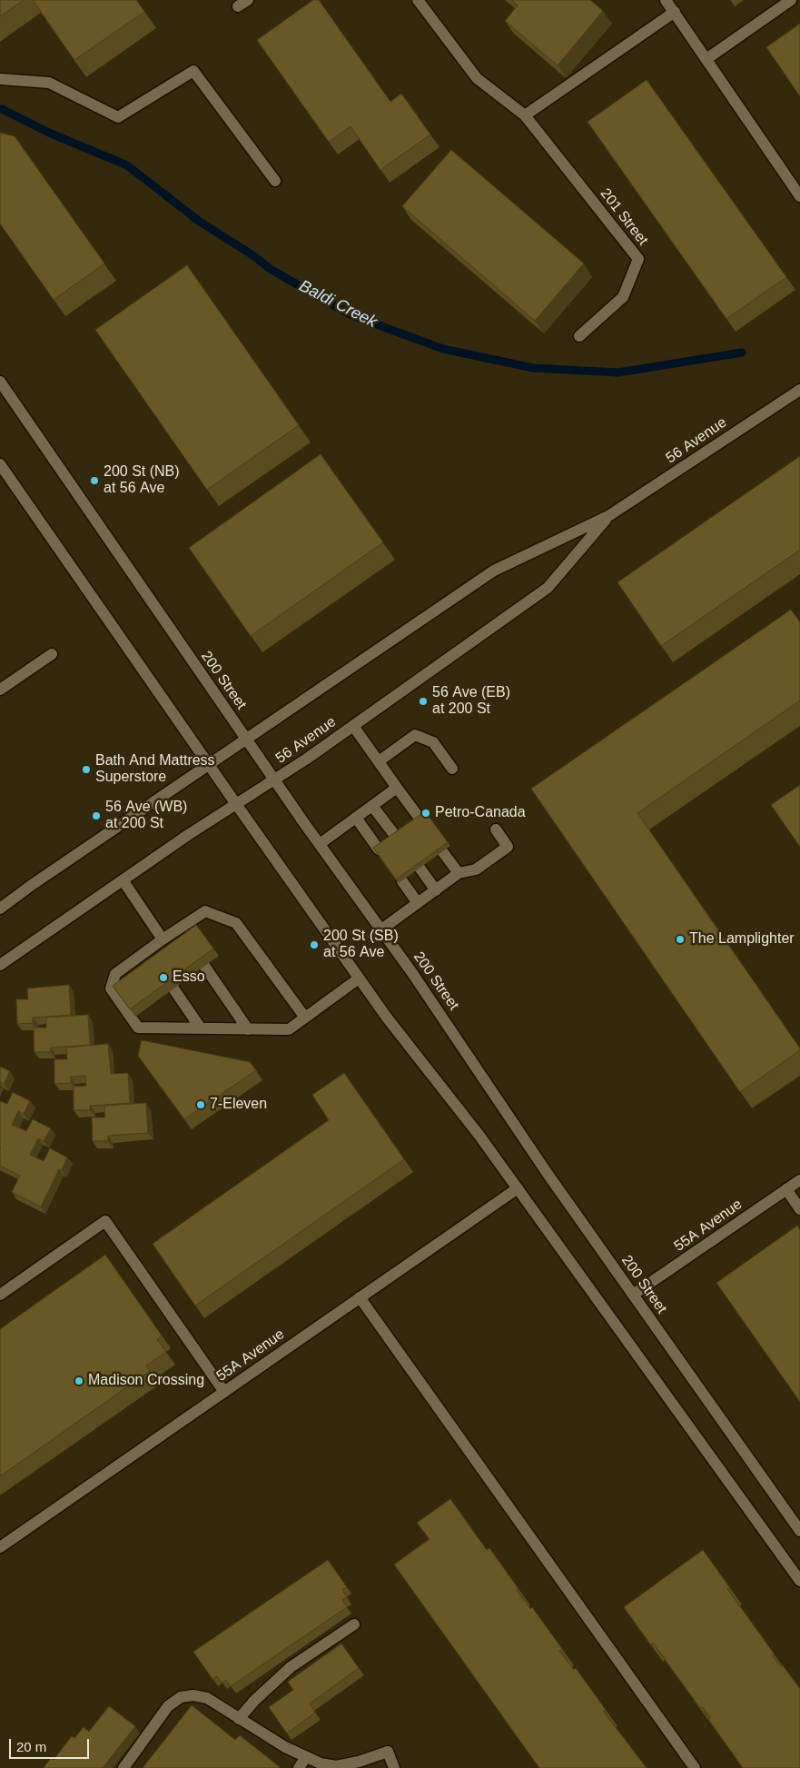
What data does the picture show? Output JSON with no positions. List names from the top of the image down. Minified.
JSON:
{"streets":{"main road":["201 Street","56 Avenue","200 Street","55A Avenue"]},"crossings":[["56 Avenue","200 Street"],["200 Street","55A Avenue"]],"water":["Baldi Creek"],"places":["200 St (NB) at 56 Ave","56 Ave (EB) at 200 St","Bath And Mattress Superstore","Petro-Canada","56 Ave (WB) at 200 St","The Lamplighter","200 St (SB) at 56 Ave","Esso","7-Eleven","Madison Crossing"],"scale_bar":"20 m"}
